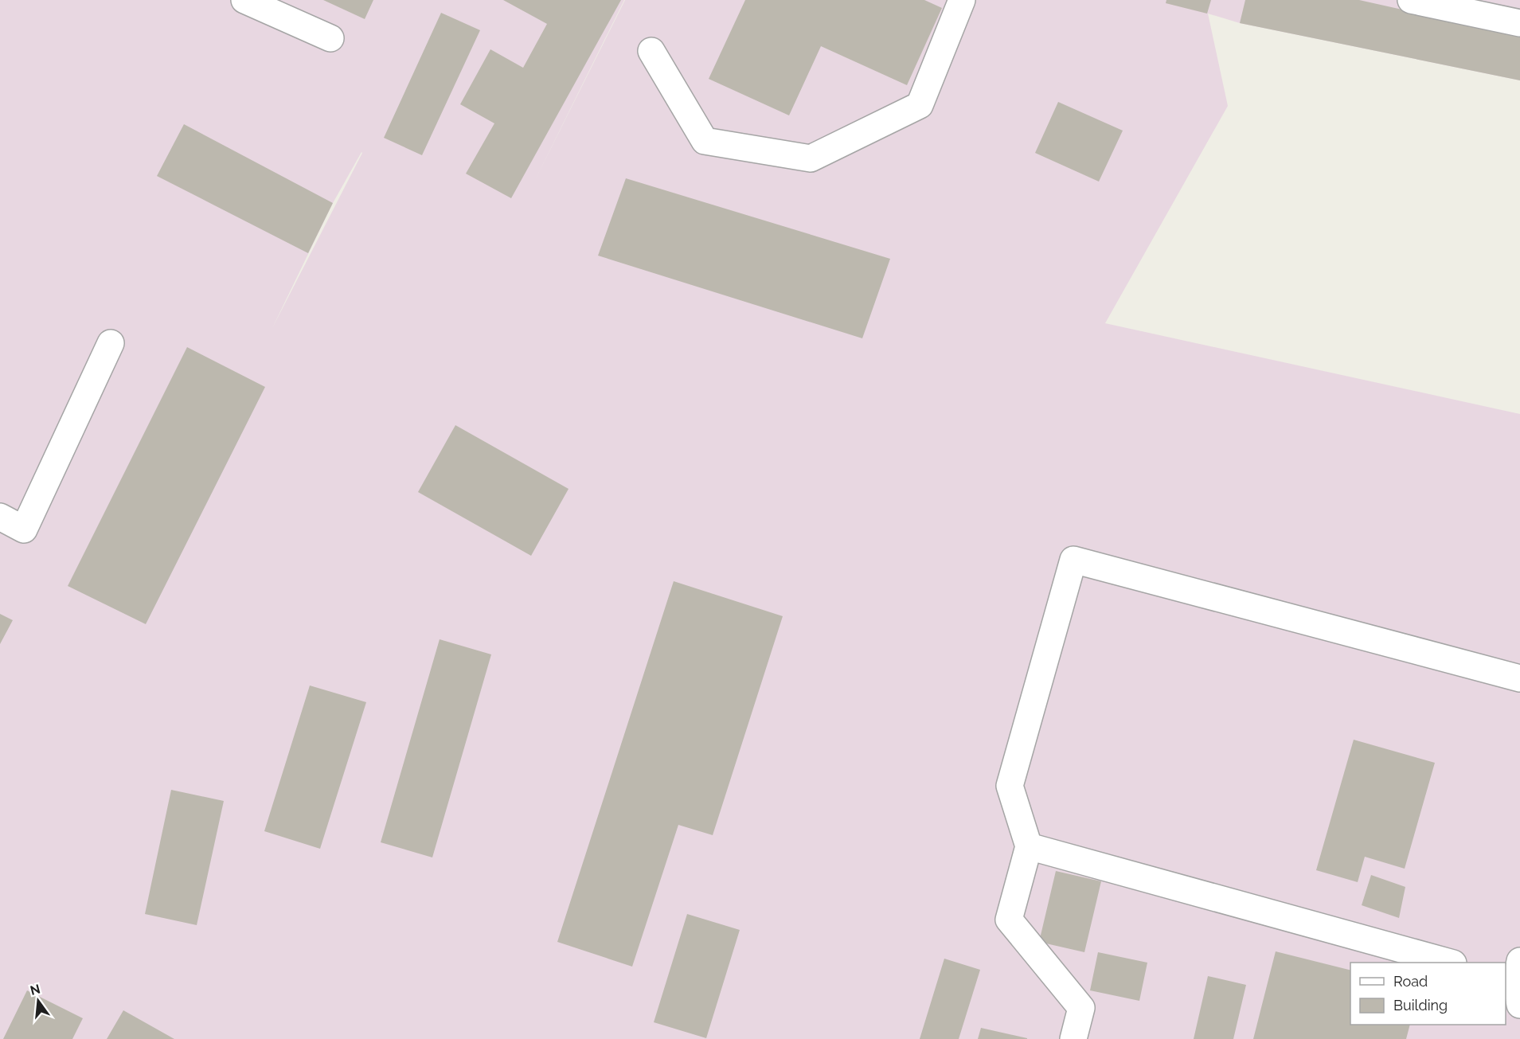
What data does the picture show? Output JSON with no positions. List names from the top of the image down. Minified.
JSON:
{"legend":["Road","Building"],"north":"top"}
